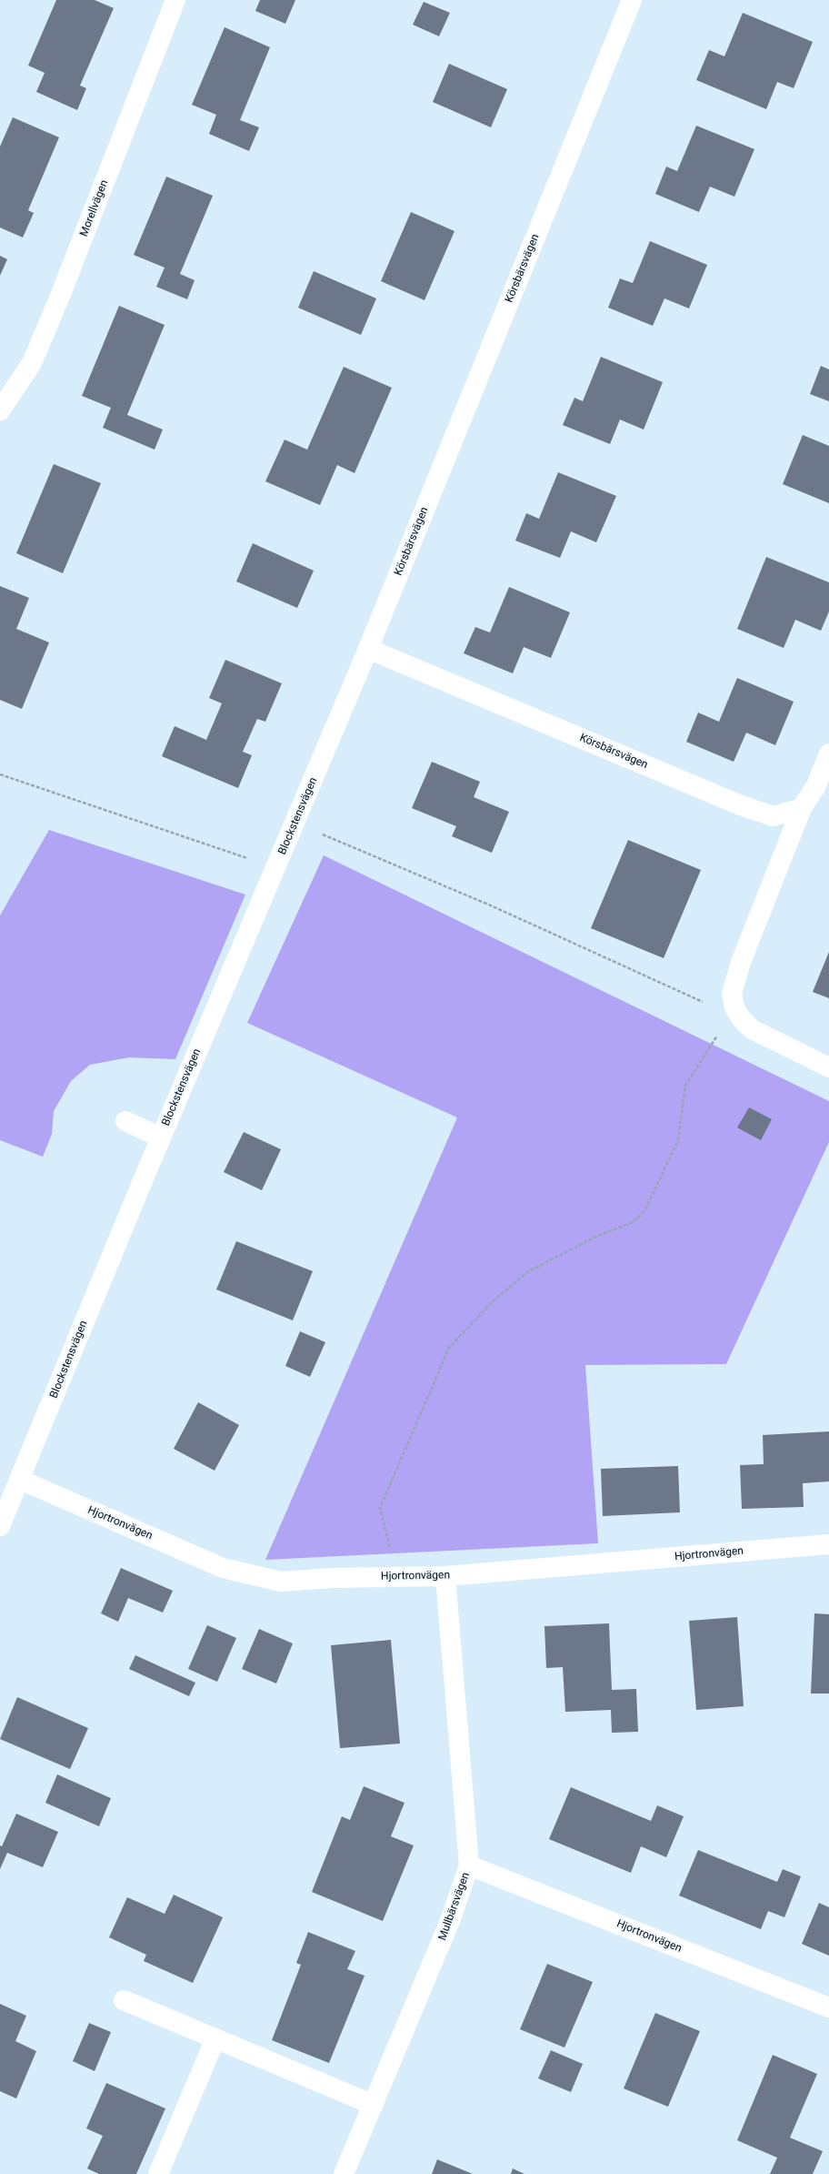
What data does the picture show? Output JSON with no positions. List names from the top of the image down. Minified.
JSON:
{"streets":{"street":["Morellvägen","Körsbärsvägen","Blockstensvägen","Hjortronvägen","Mullbärsvägen"]},"crossings":[["Körsbärsvägen","Blockstensvägen"],["Blockstensvägen","Hjortronvägen"],["Hjortronvägen","Mullbärsvägen"]]}
